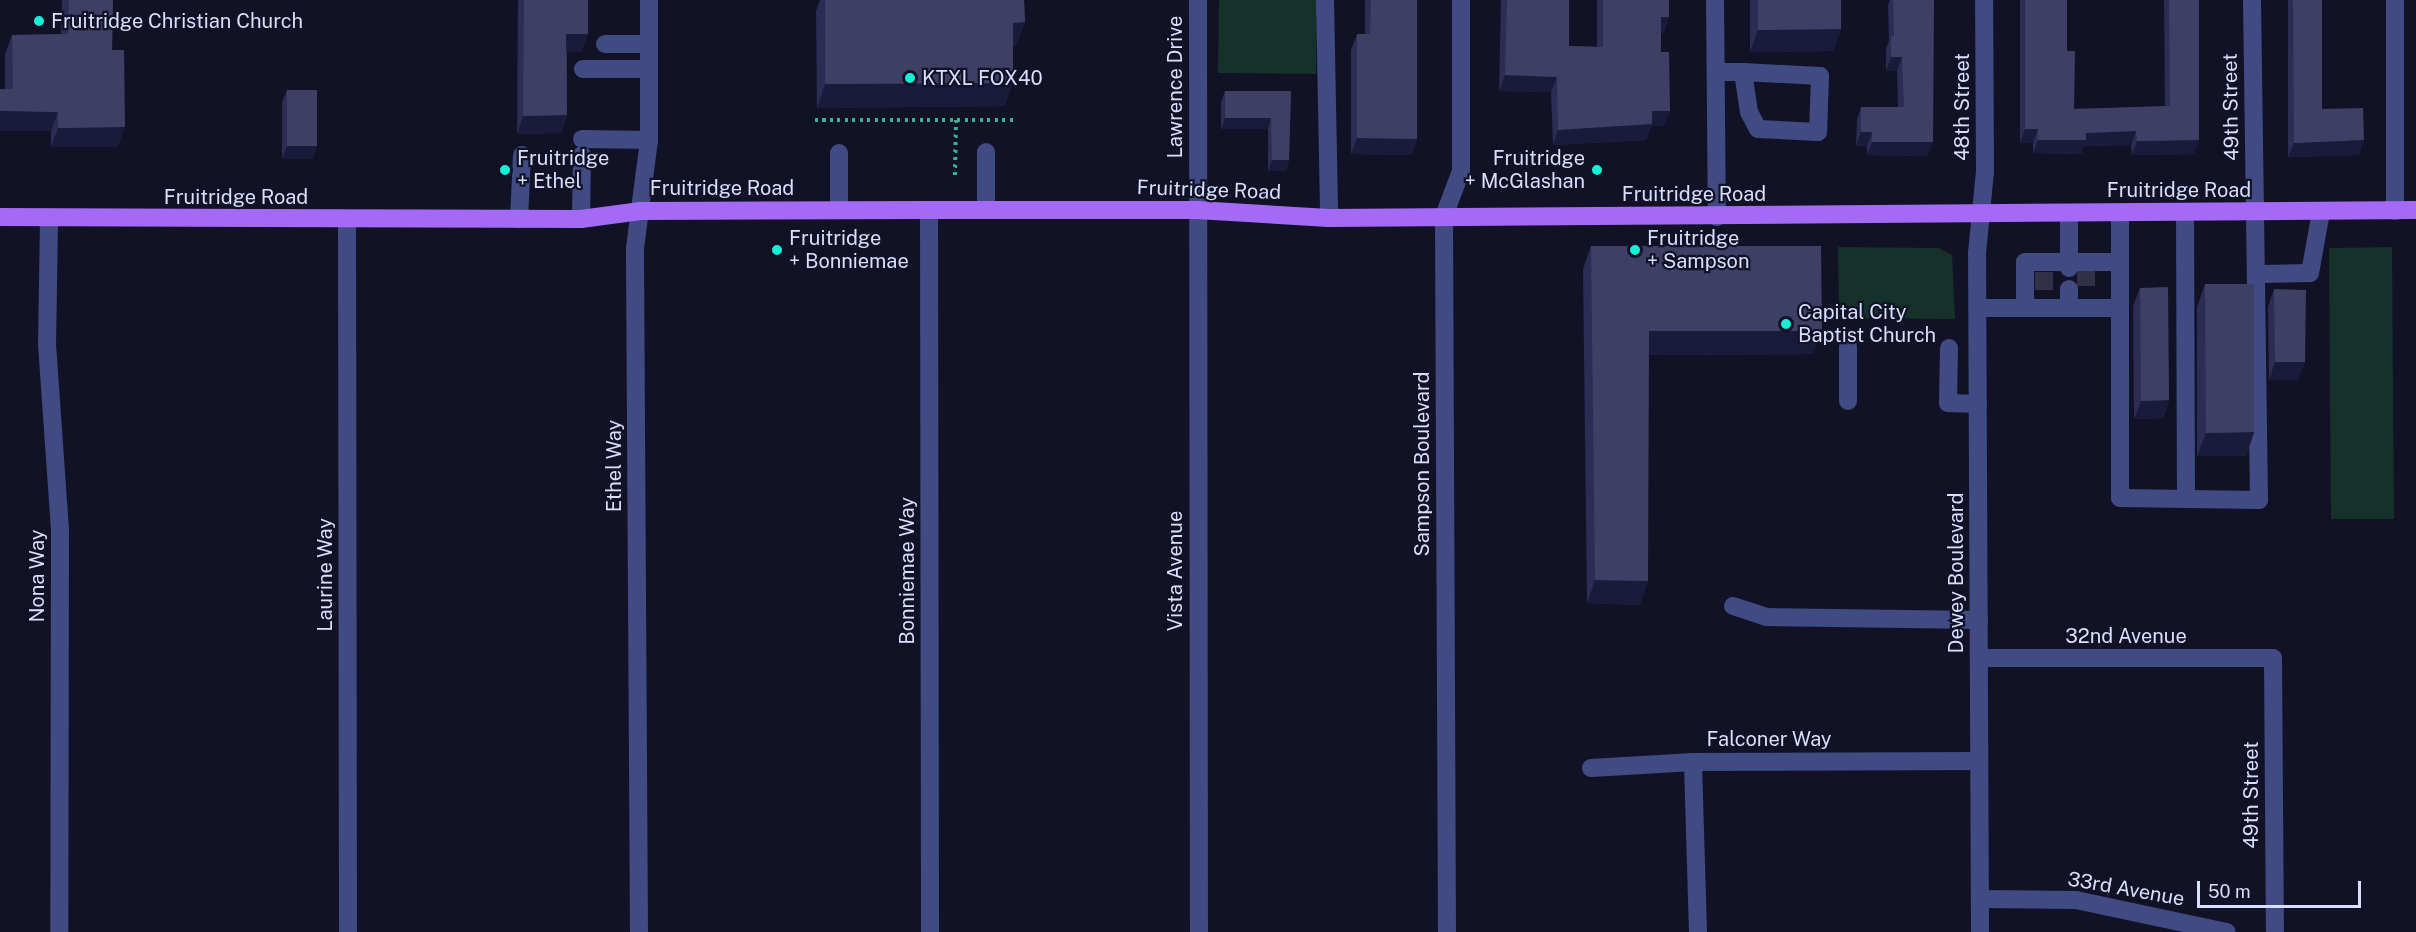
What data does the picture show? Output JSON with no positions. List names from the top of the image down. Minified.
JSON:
{"streets":{"main road":["Fruitridge Road"],"street":["Lawrence Drive","48th Street","49th Street","Sampson Boulevard","Ethel Way","Bonniemae Way","Vista Avenue","Dewey Boulevard","Laurine Way","Nona Way","32nd Avenue","Falconer Way","33rd Avenue"]},"crossings":[["Lawrence Drive","Fruitridge Road"],["Lawrence Drive","Vista Avenue"],["48th Street","Fruitridge Road"],["48th Street","Dewey Boulevard"],["49th Street","Fruitridge Road"],["49th Street","32nd Avenue"],["Fruitridge Road","Sampson Boulevard"],["Fruitridge Road","Ethel Way"],["Fruitridge Road","Bonniemae Way"],["Fruitridge Road","Vista Avenue"],["Fruitridge Road","Dewey Boulevard"],["Fruitridge Road","Laurine Way"],["Fruitridge Road","Nona Way"],["Dewey Boulevard","32nd Avenue"],["Dewey Boulevard","Falconer Way"],["Dewey Boulevard","33rd Avenue"]],"places":["Fruitridge Christian Church","KTXL FOX40","Fruitridge + Ethel","Fruitridge + McGlashan","Fruitridge + Bonniemae","Fruitridge + Sampson","Capital City Baptist Church"],"scale_bar":"50 m"}
